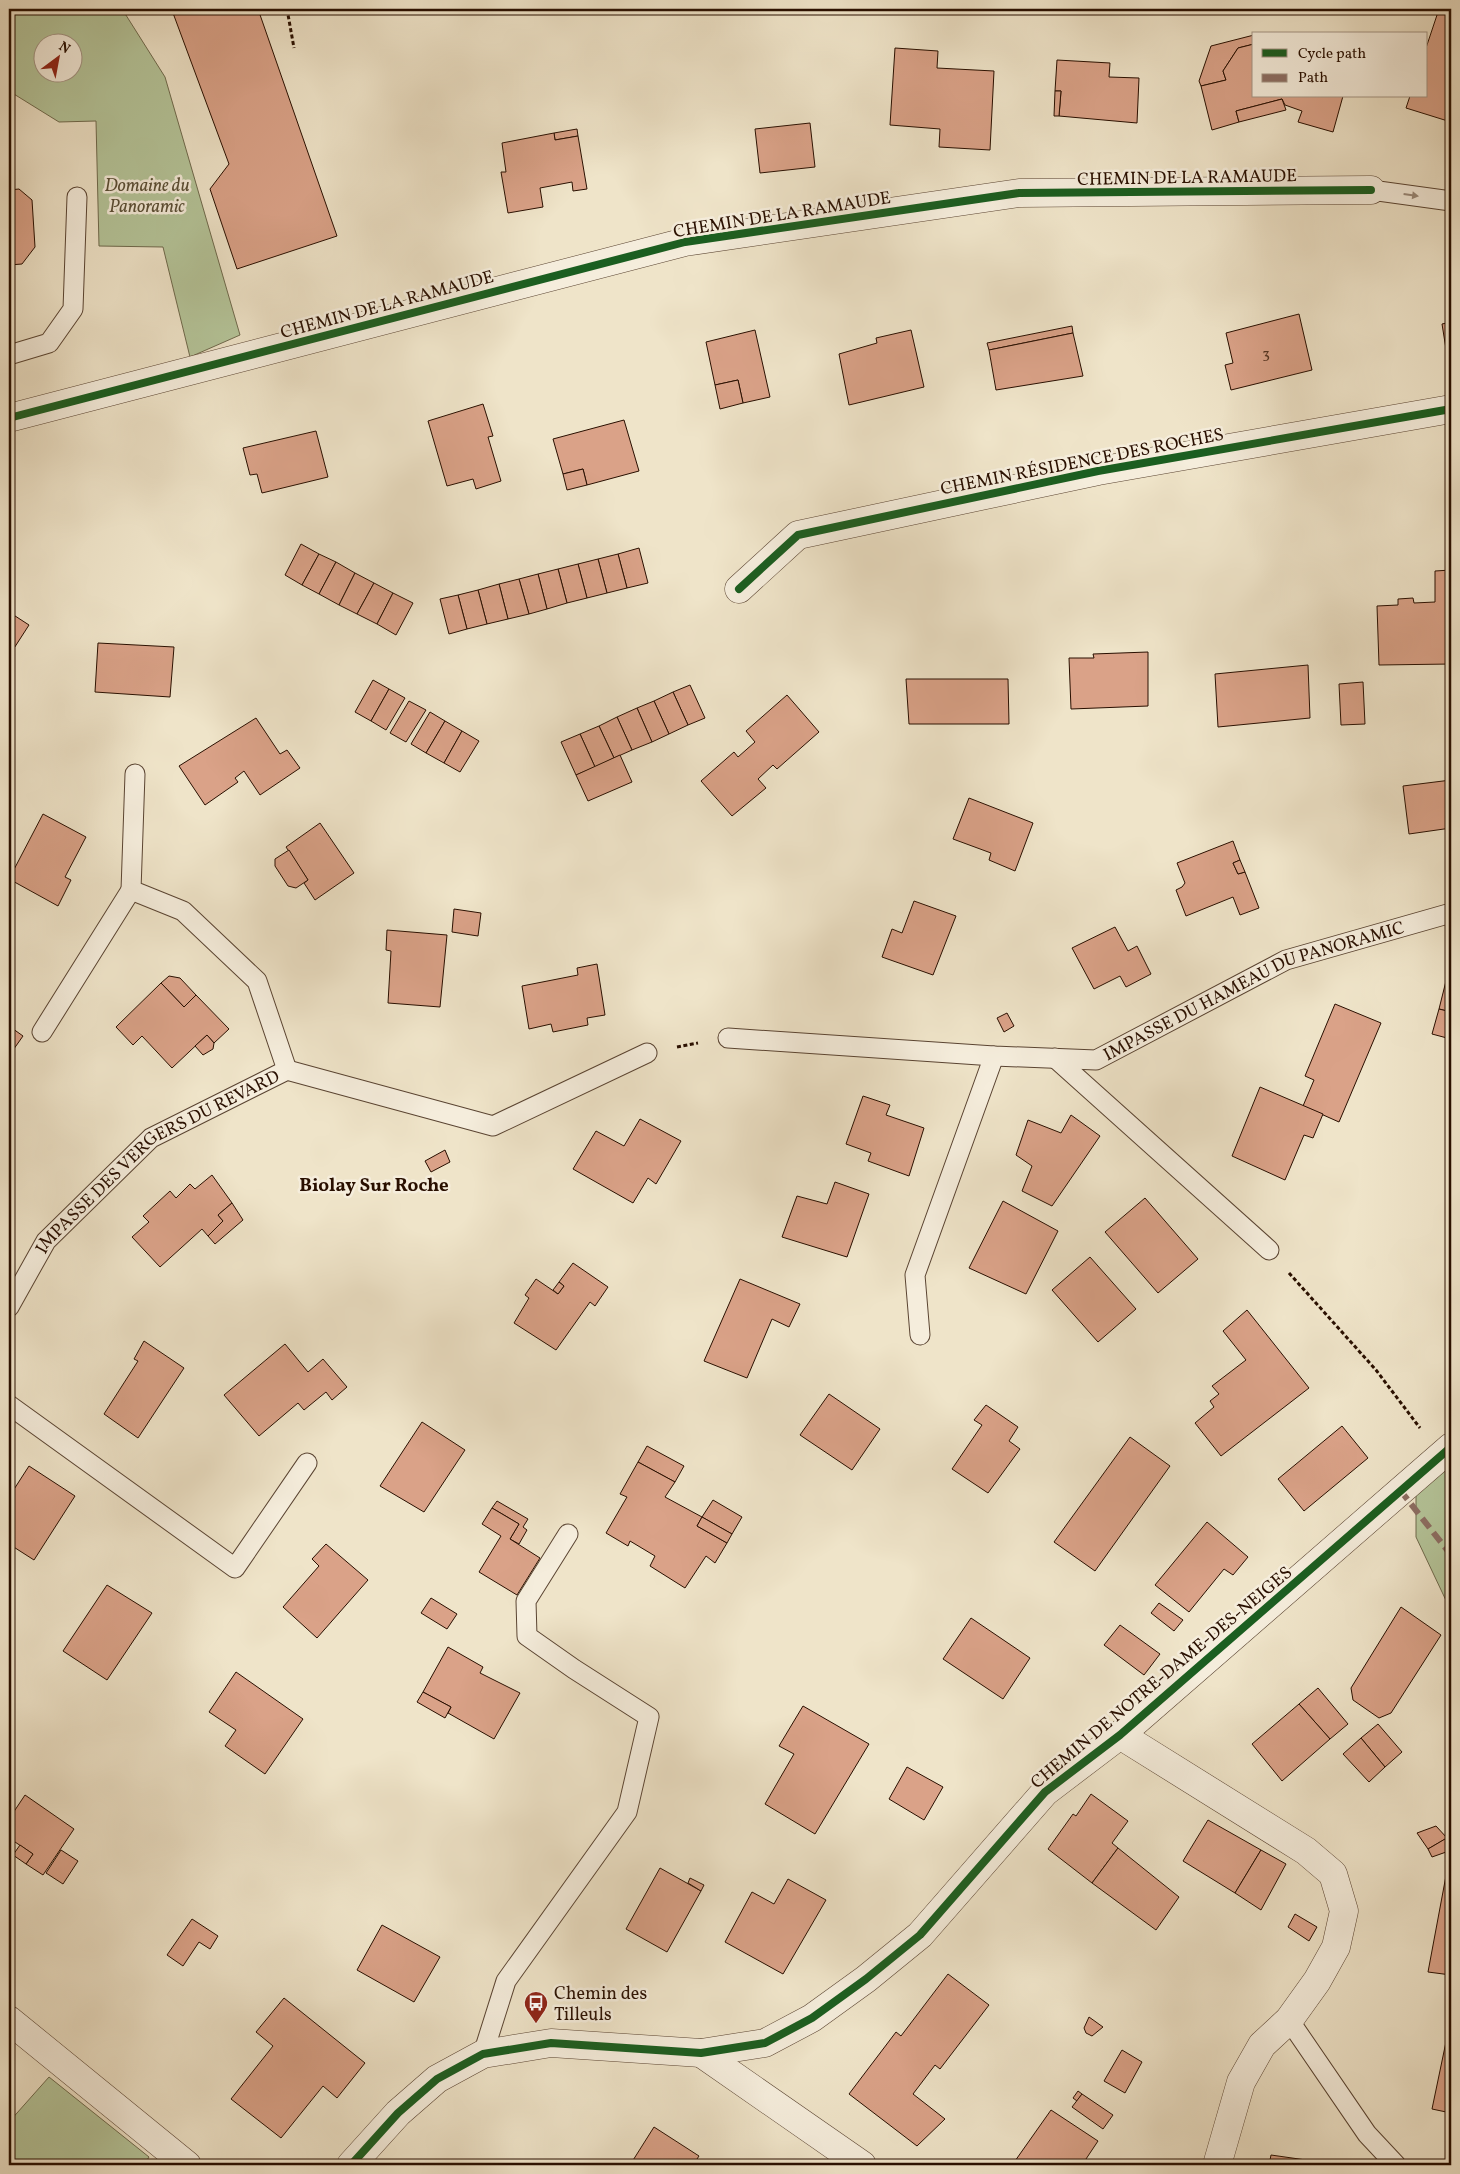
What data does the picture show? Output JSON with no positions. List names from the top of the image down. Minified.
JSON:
{"streets":{"street":["CHEMIN DE LA RAMAUDE","CHEMIN RÉSIDENCE DES ROCHES","CHEMIN DE NOTRE-DAME-DES-NEIGES"],"lane":["IMPASSE DU HAMEAU DU PANORAMIC","IMPASSE DES VERGERS DU REVARD"]},"districts":["Biolay Sur Roche"],"parks":["Domaine du Panoramic"],"places":{"bus stop":["Chemin des Tilleuls"]},"house_numbers":["3"],"legend":["Cycle path","Path"],"north":"top right"}
